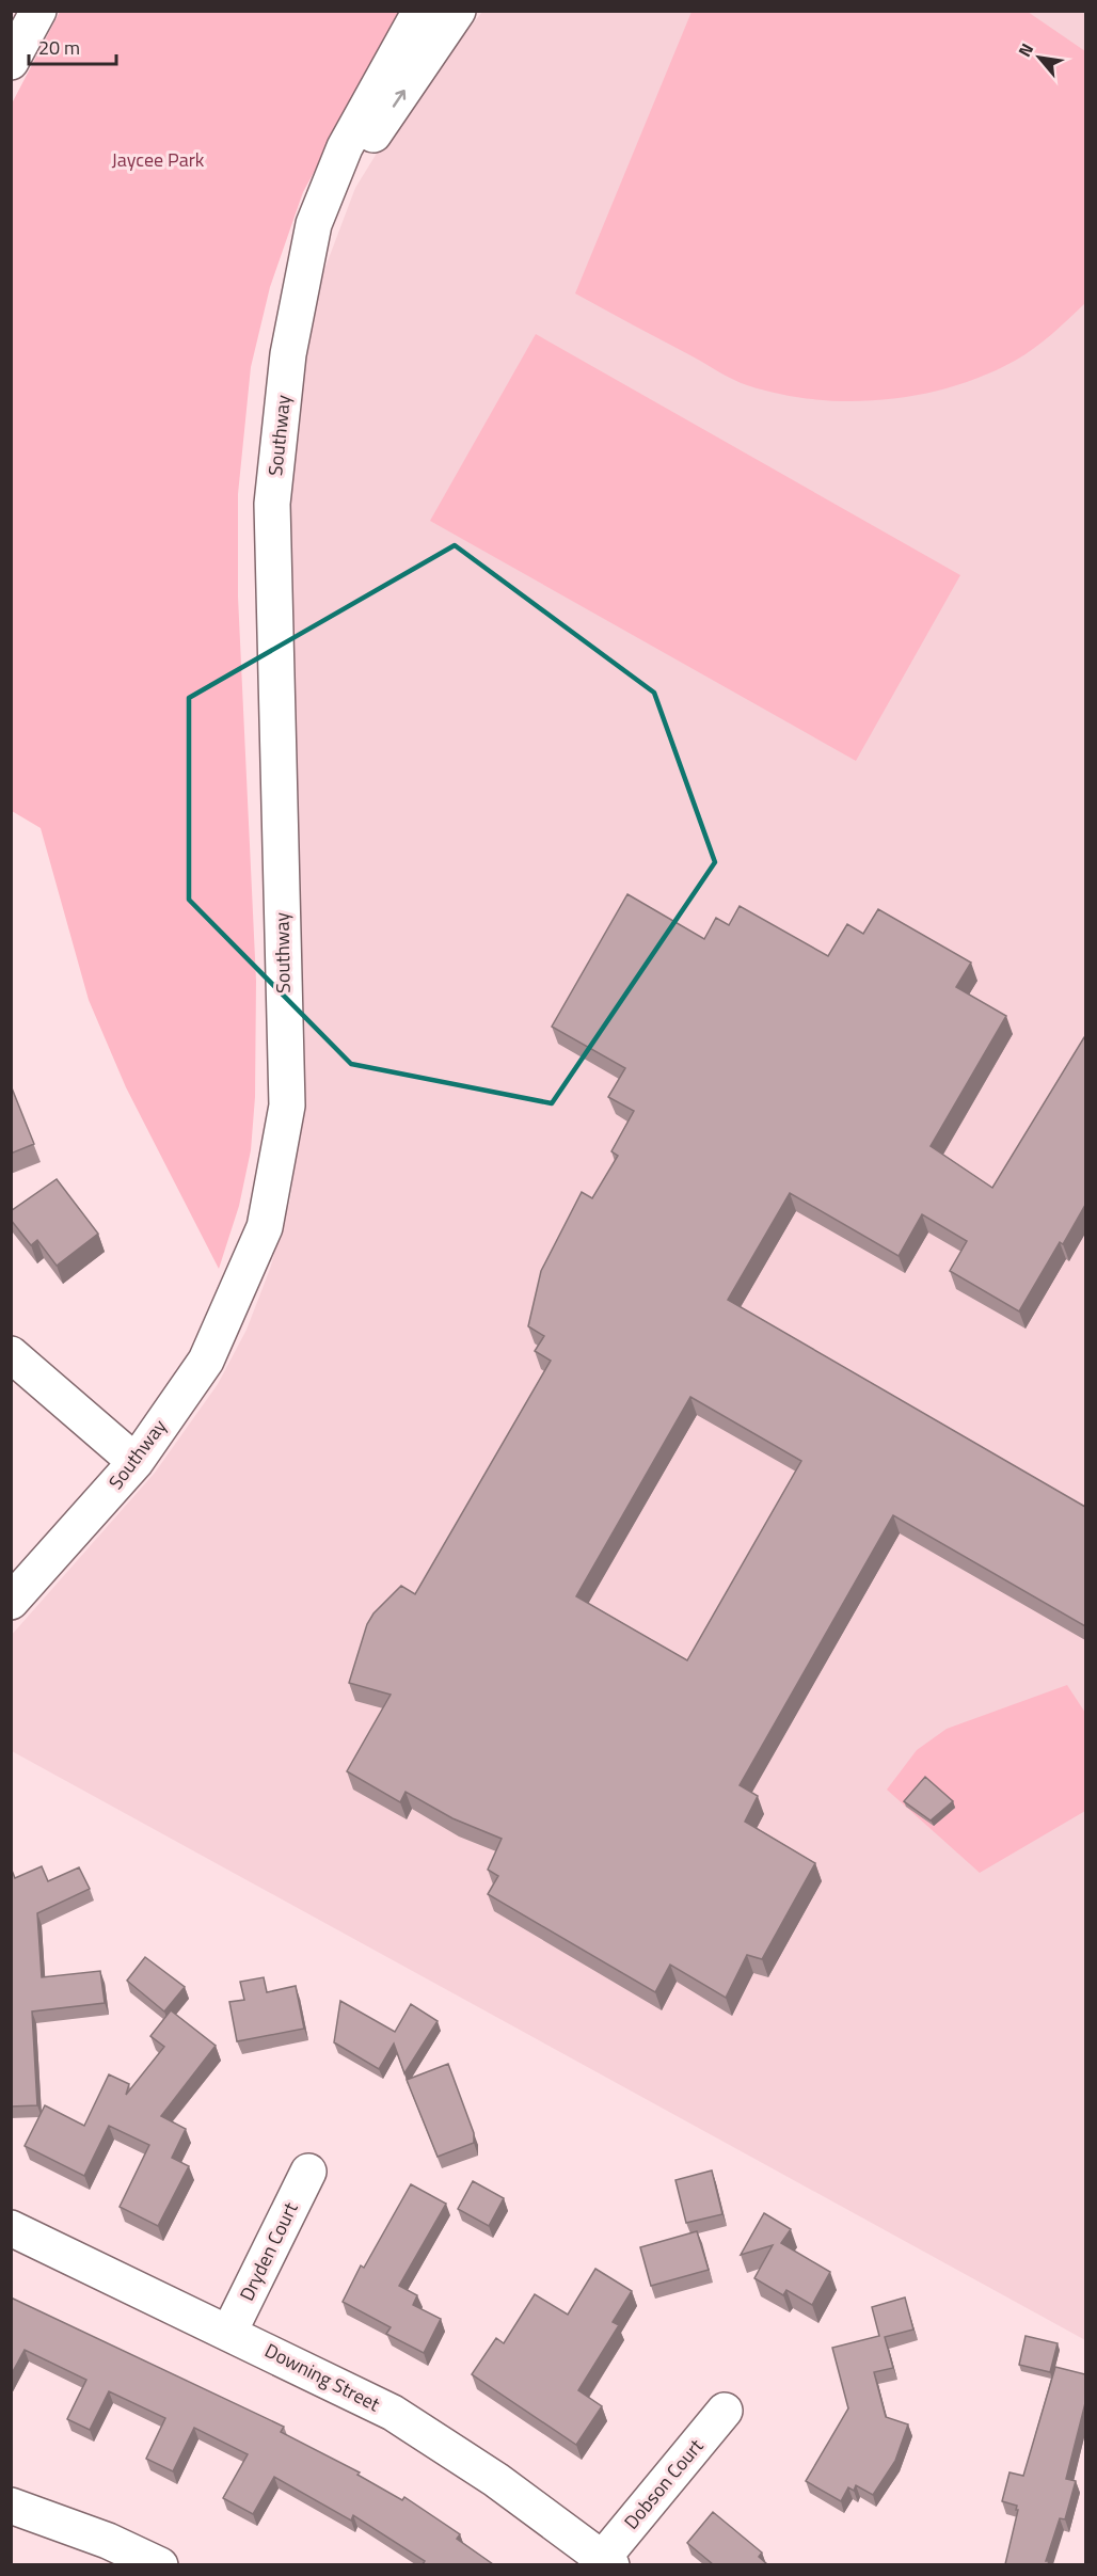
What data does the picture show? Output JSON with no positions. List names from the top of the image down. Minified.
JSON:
{"streets":{"street":["Southway","Dryden Court","Downing Street","Dobson Court"]},"crossings":[["Dryden Court","Downing Street"],["Downing Street","Dobson Court"]],"parks":["Jaycee Park"],"scale_bar":"20 m","north":"top left"}
